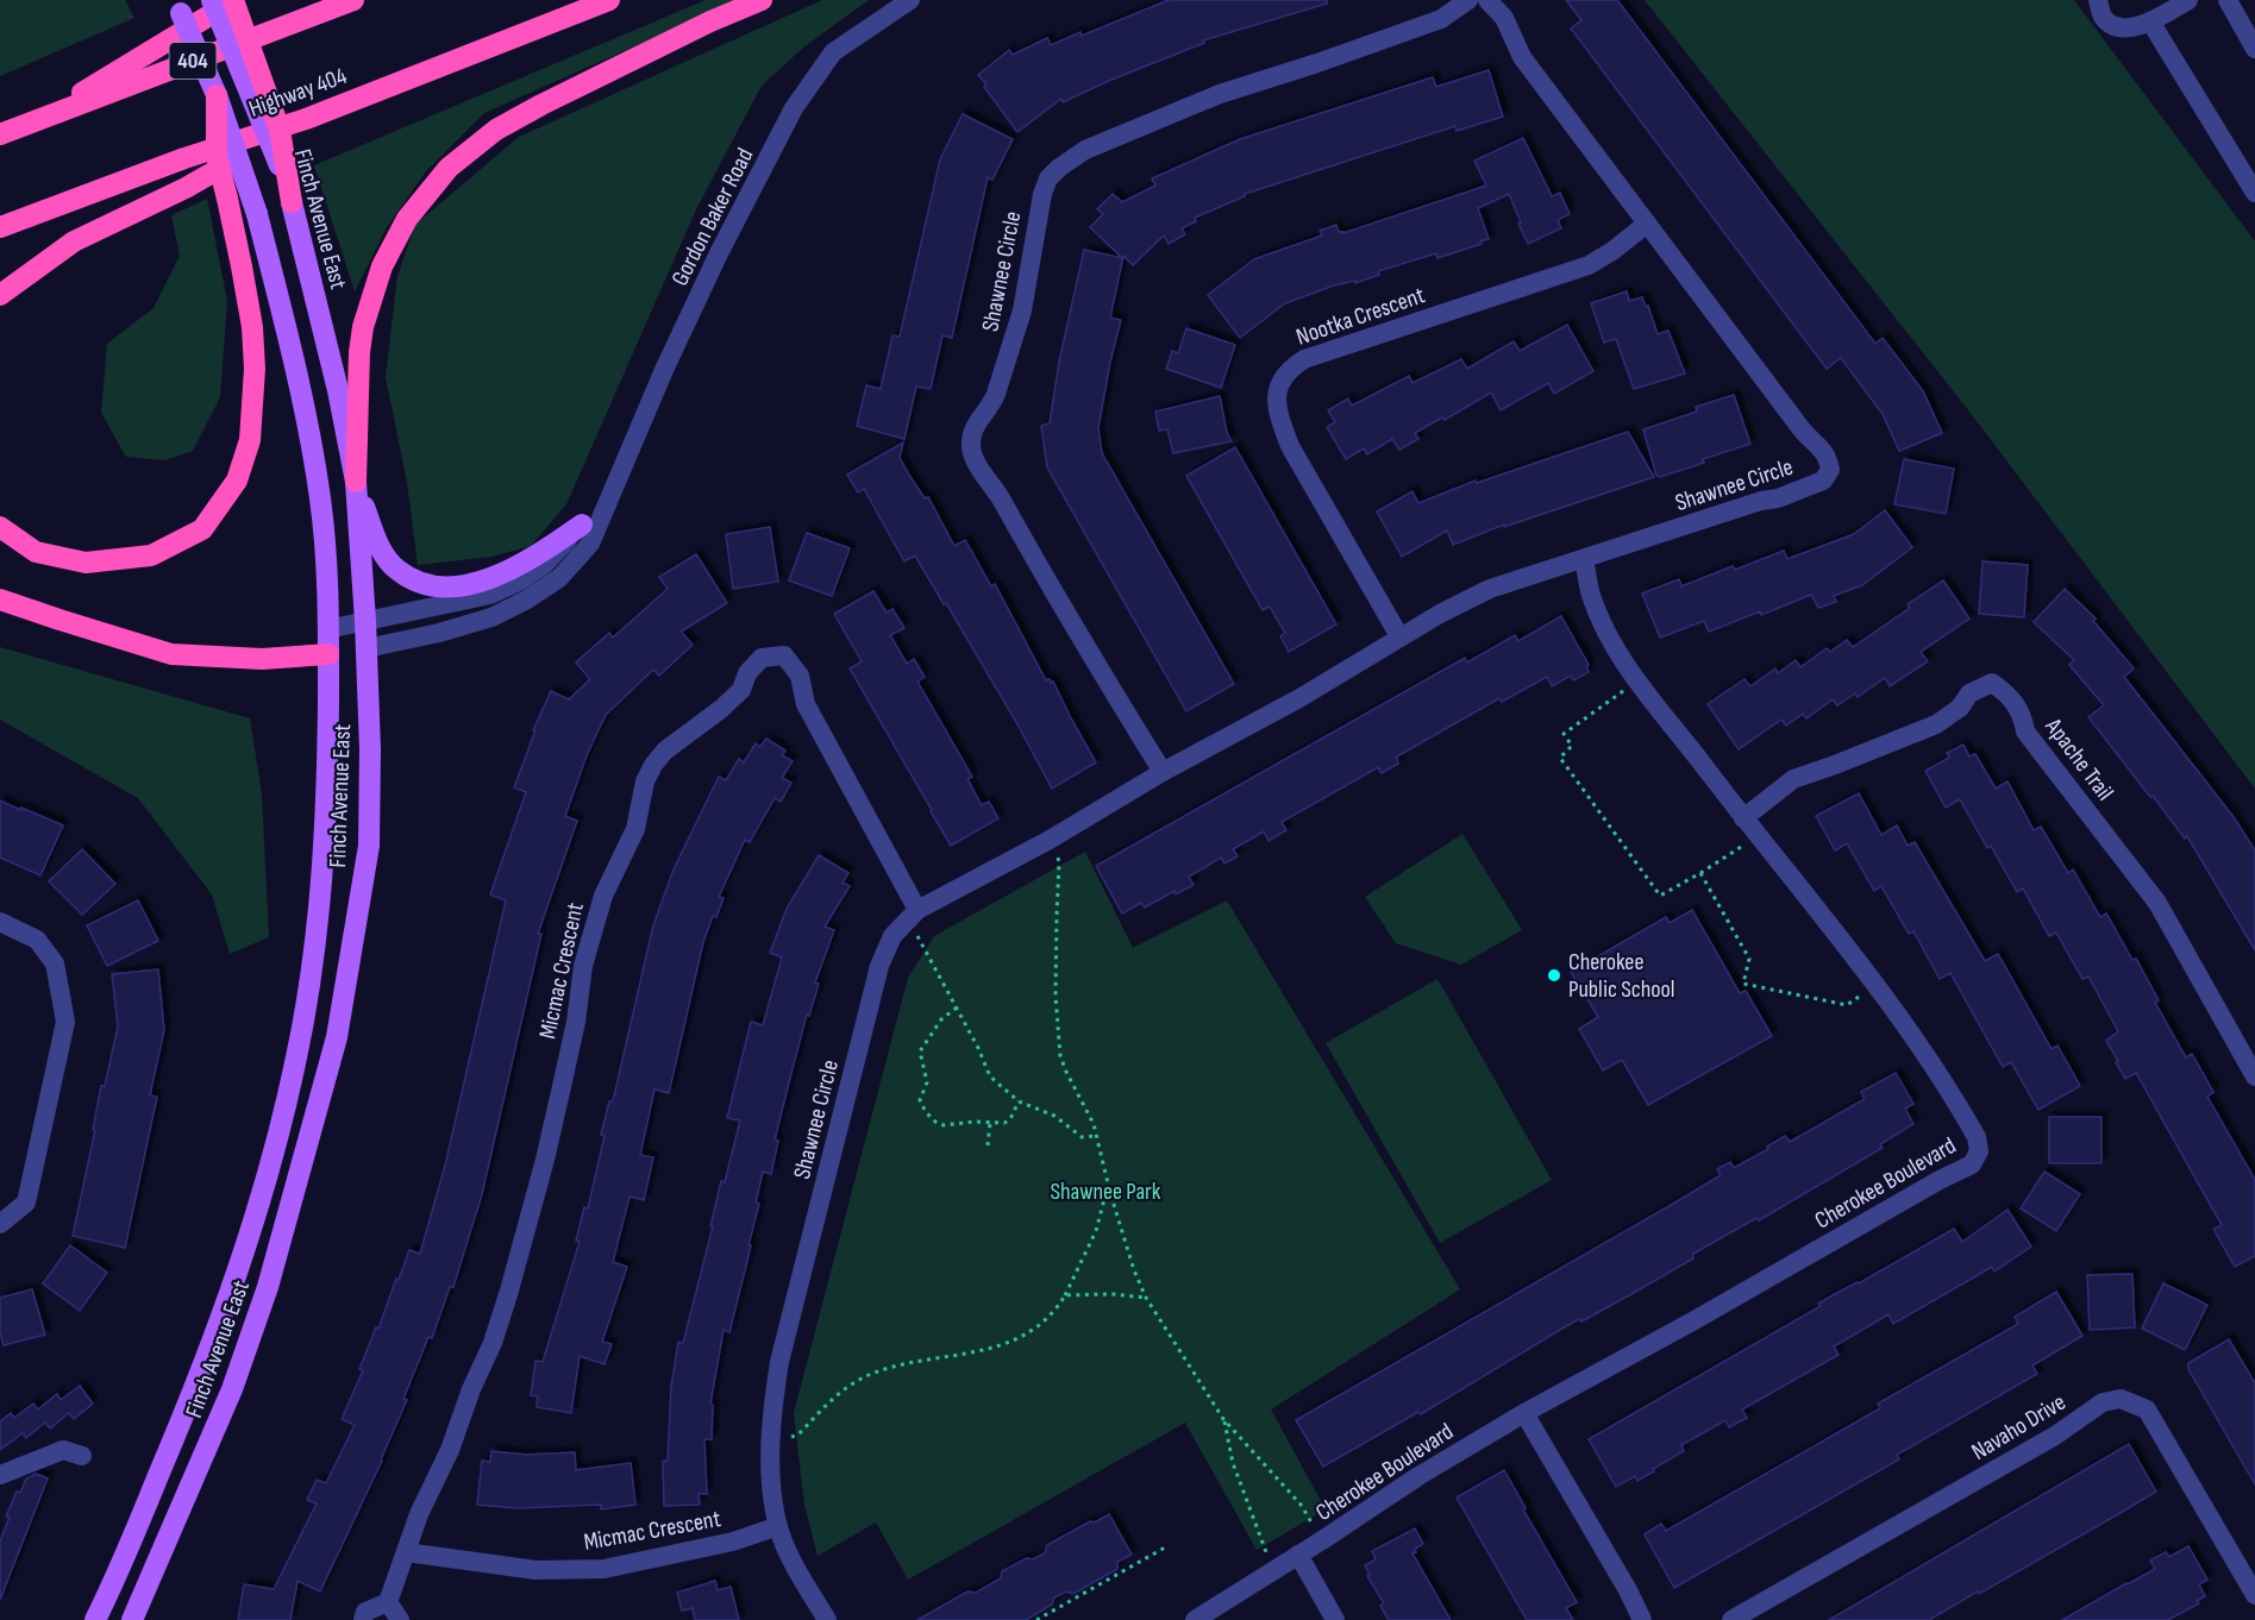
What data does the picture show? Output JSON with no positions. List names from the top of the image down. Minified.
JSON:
{"streets":{"highway":["404","Highway 404"],"main road":["Finch Avenue East"],"street":["Gordon Baker Road","Shawnee Circle","Nootka Crescent","Apache Trail","Micmac Crescent","Cherokee Boulevard","Navaho Drive"]},"crossings":[["Gordon Baker Road","Finch Avenue East"],["Shawnee Circle","Nootka Crescent"],["Shawnee Circle","Micmac Crescent"],["Shawnee Circle","Cherokee Boulevard"],["Apache Trail","Cherokee Boulevard"]],"parks":["Shawnee Park"],"places":["Cherokee Public School"]}
